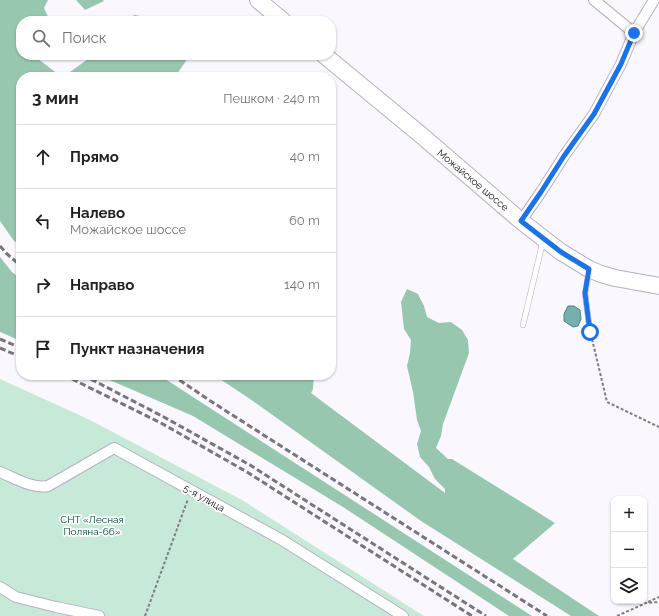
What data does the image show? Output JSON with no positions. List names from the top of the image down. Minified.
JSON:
{"streets":{"main road":["Можайское шоссе"],"street":["5-я улица"]},"parks":["СНТ «Лесная Поляна-66»"],"page":{"search":"Поиск","heading":["3 мин","Пешком · 240 m"],"list":[["Прямо","40 m"],["Налево","Можайское шоссе","60 m"],["Направо","140 m"],"Пункт назначения"],"map_buttons":["+","−"]}}
